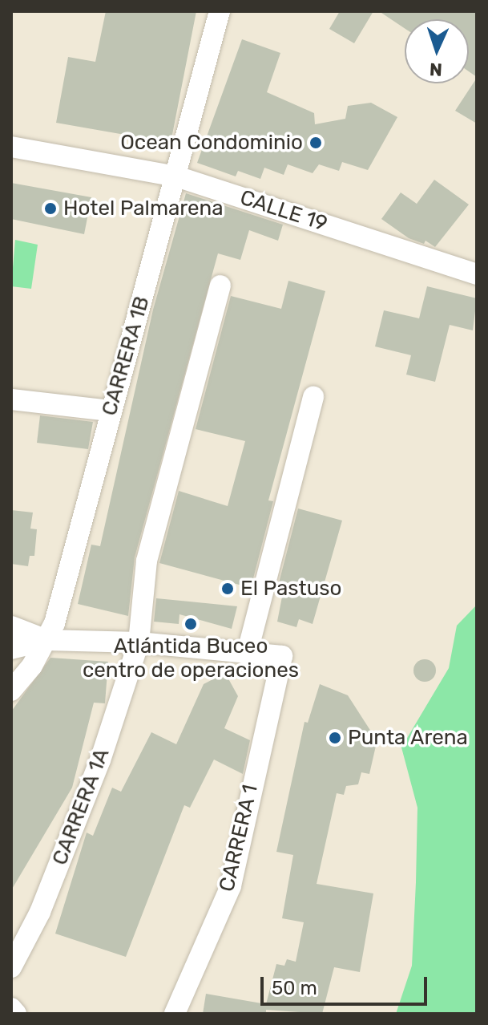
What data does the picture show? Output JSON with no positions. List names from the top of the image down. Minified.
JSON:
{"streets":{"street":["CALLE 19","CARRERA 1B","CARRERA 1A","CARRERA 1"]},"crossings":[["CALLE 19","CARRERA 1B"]],"places":["Ocean Condominio","Hotel Palmarena","El Pastuso","Atlántida Buceo centro de operaciones","Punta Arena"],"scale_bar":"50 m","north":"bottom"}
